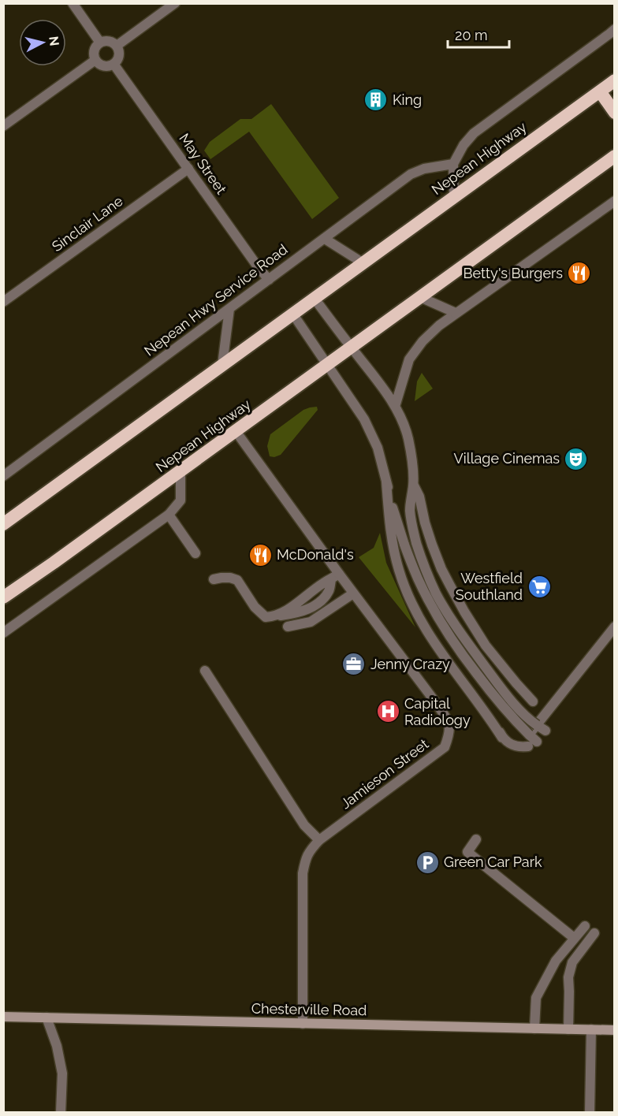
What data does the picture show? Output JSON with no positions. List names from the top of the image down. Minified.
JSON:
{"streets":{"highway":["Nepean Highway"],"main road":["Chesterville Road"],"street":["May Street","Sinclair Lane","Nepean Hwy Service Road","Jamieson Street"]},"crossings":[["Nepean Highway","Jamieson Street"],["May Street","Sinclair Lane"],["May Street","Nepean Hwy Service Road"],["Jamieson Street","Chesterville Road"]],"places":{"building":["King"],"restaurant":["Betty's Burgers","McDonald's"],"theatre":["Village Cinemas"],"supermarket":["Westfield Southland"],"office":["Jenny Crazy"],"hospital":["Capital Radiology"],"parking":["Green Car Park"]},"scale_bar":"20 m","north":"right"}
